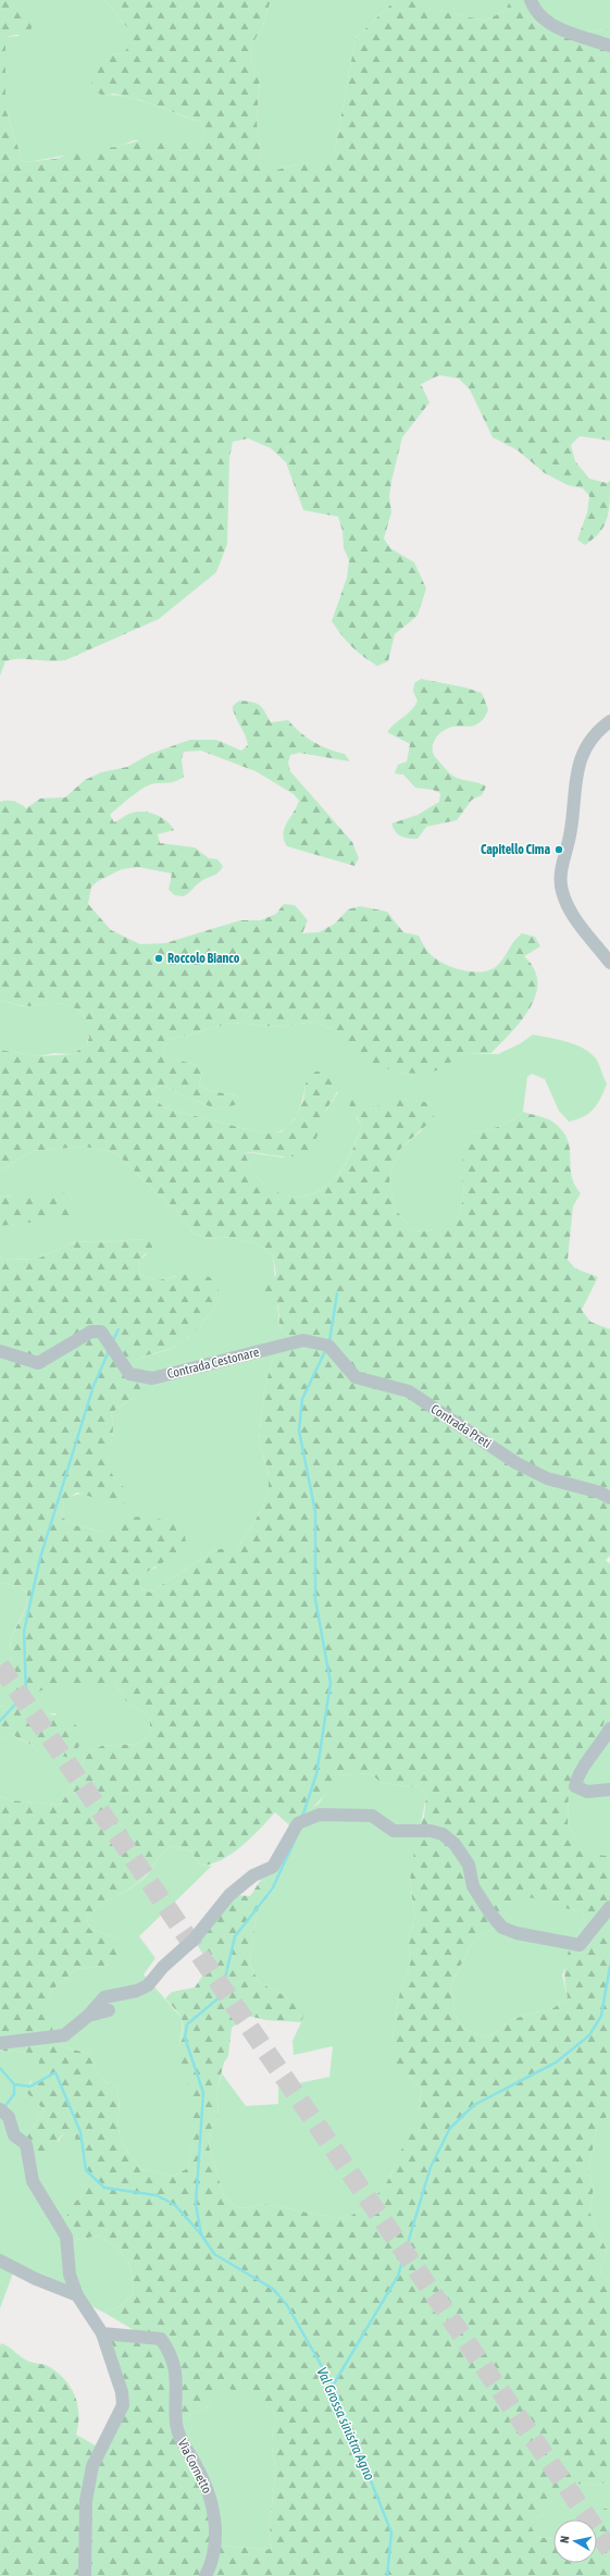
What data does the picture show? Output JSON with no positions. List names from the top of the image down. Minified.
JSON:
{"streets":{"street":["Contrada Cestonare","Contrada Preti","Via Cornetto"]},"crossings":[["Contrada Cestonare","Contrada Preti"]],"water":["Val Grossa sinistra Agno"],"places":["Capitello Cima","Roccolo Bianco"],"north":"left"}
